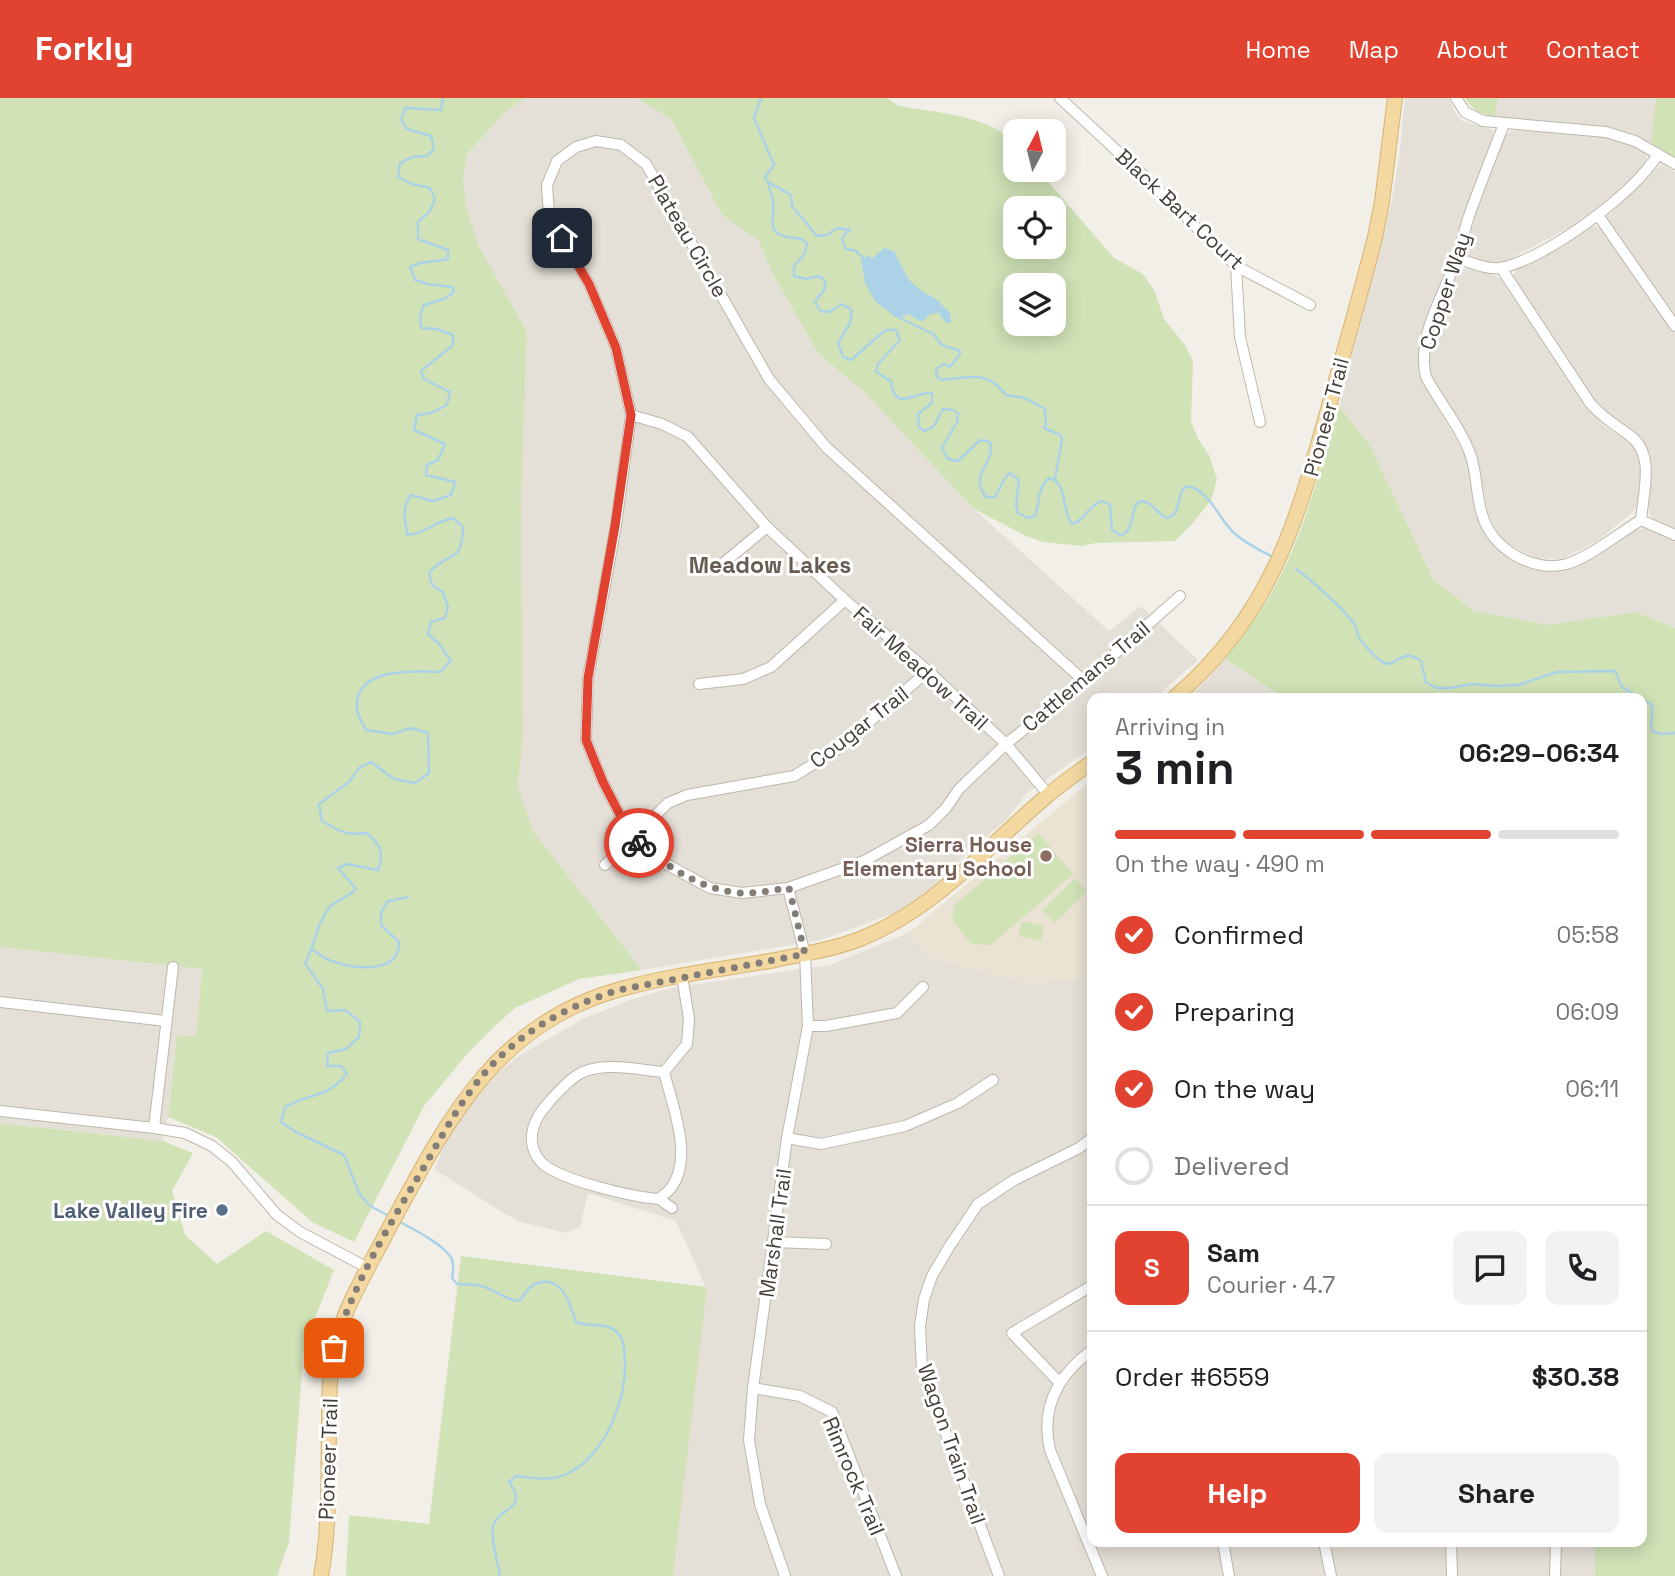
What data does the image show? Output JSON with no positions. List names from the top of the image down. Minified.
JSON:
{"streets":{"main road":["Pioneer Trail"],"street":["Black Bart Court","Plateau Circle","Copper Way","Fair Meadow Trail","Cattlemans Trail","Cougar Trail","Marshall Trail","Wagon Train Trail","Rimrock Trail"]},"crossings":[["Plateau Circle","Fair Meadow Trail"],["Plateau Circle","Cattlemans Trail"],["Plateau Circle","Cougar Trail"],["Pioneer Trail","Fair Meadow Trail"],["Pioneer Trail","Marshall Trail"],["Fair Meadow Trail","Cattlemans Trail"],["Fair Meadow Trail","Cougar Trail"],["Cattlemans Trail","Cougar Trail"],["Cattlemans Trail","Marshall Trail"],["Marshall Trail","Rimrock Trail"]],"districts":["Meadow Lakes"],"places":["Sierra House Elementary School","Lake Valley Fire"],"north":"top","page":{"header":"Forkly","nav":["Home","Map","About","Contact"],"heading":["3 min","Arriving in","06:29–06:34"],"panel":["Sam","Courier · 4.7","Order #6559","$30.38"],"bar":"On the way · 490 m","list":[["Confirmed","05:58"],["Preparing","06:09"],["On the way","06:11"],"Delivered"],"round":"S","buttons":["Help","Share"]}}
